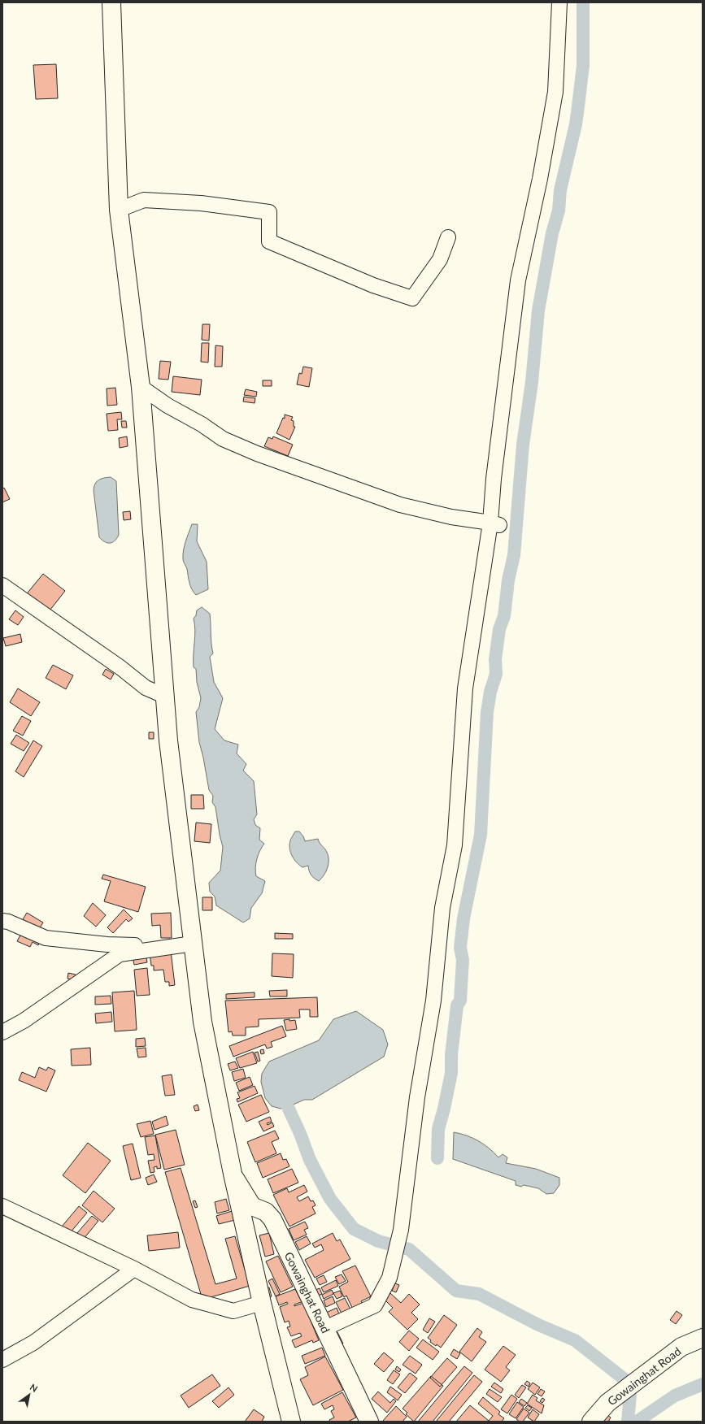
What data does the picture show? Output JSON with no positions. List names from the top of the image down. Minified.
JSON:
{"streets":{"main road":["Gowainghat Road"]},"north":"top right"}
